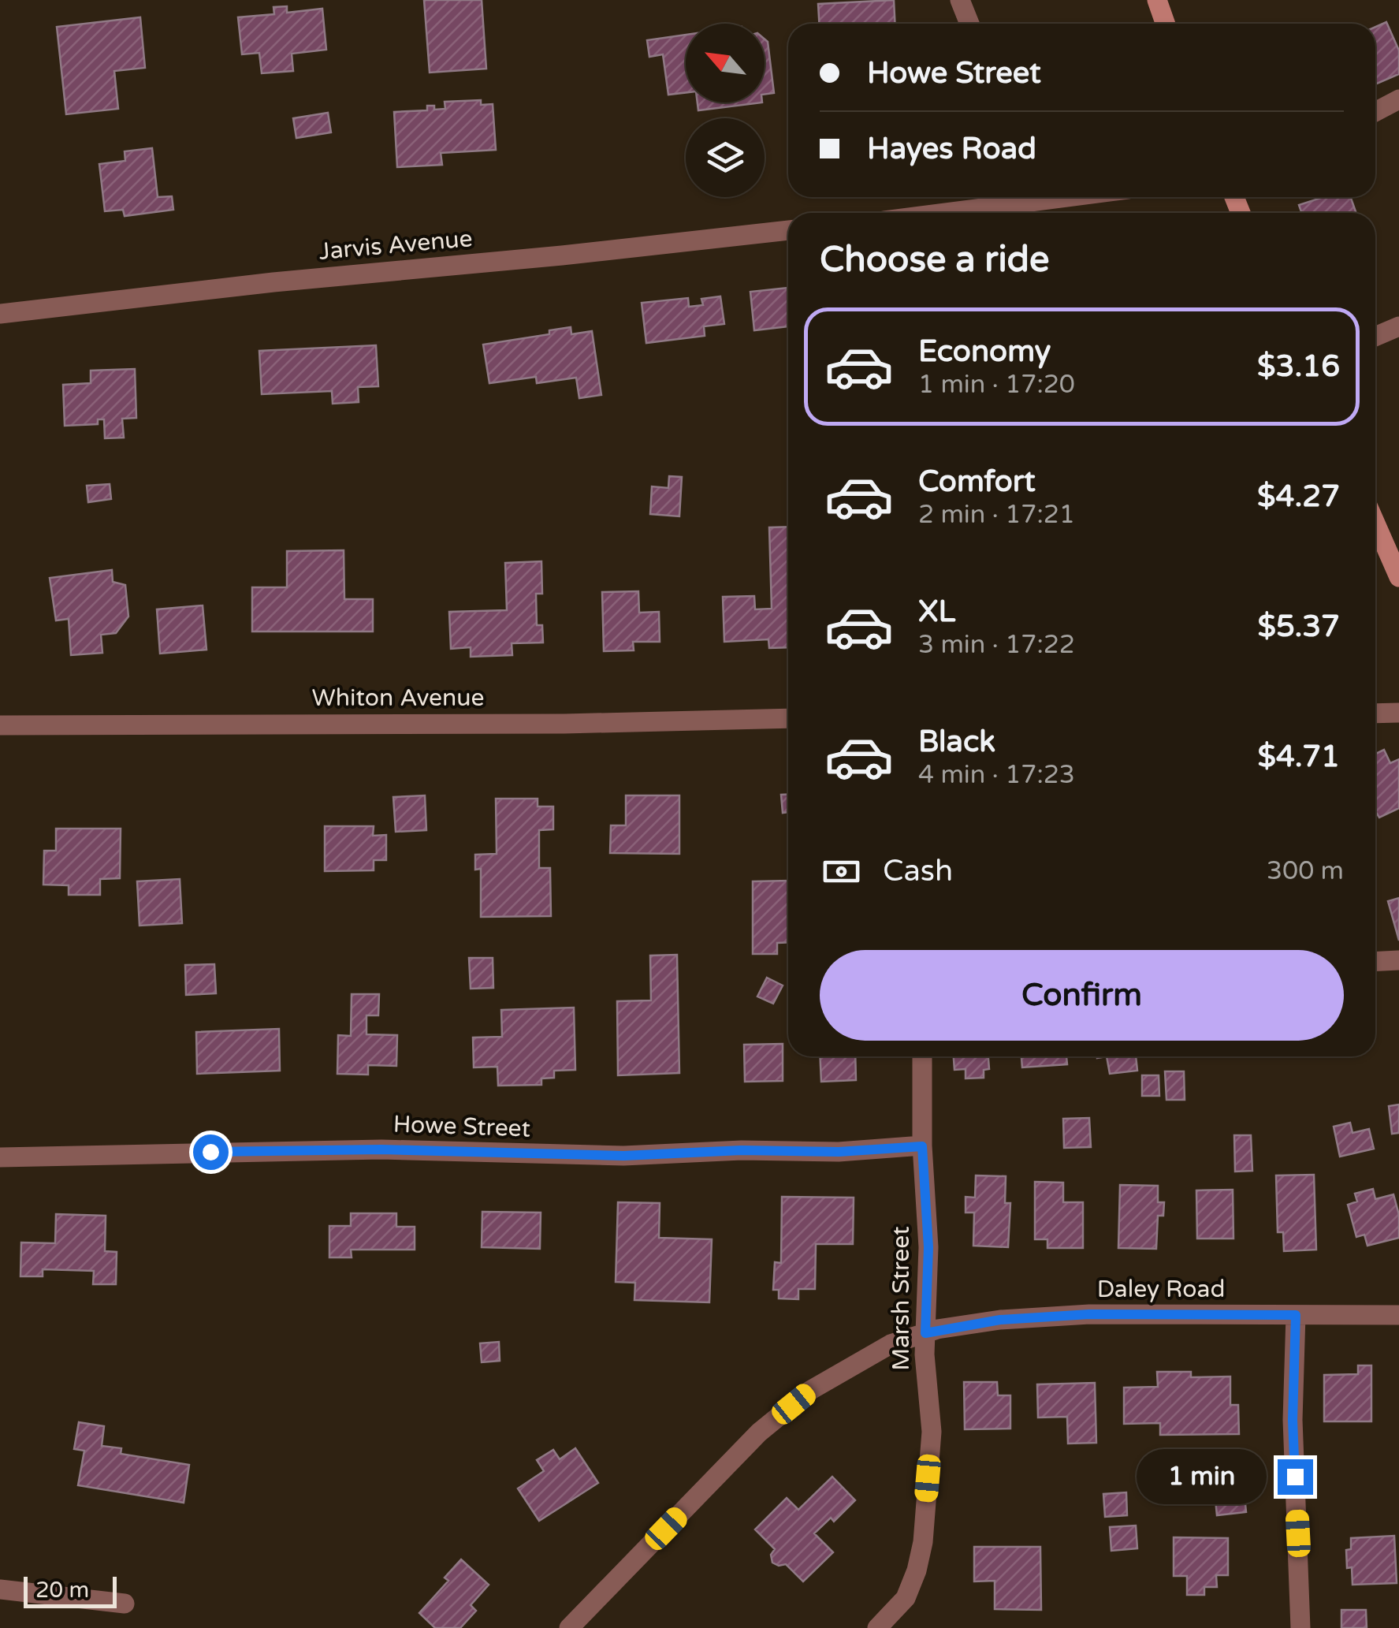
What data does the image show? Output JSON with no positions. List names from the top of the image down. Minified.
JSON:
{"streets":{"street":["Jarvis Avenue","Whiton Avenue","Howe Street","Daley Road","Marsh Street"]},"crossings":[["Howe Street","Marsh Street"],["Daley Road","Marsh Street"]],"scale_bar":"20 m","north":"top left","page":{"banner":["Howe Street","Hayes Road"],"heading":"Choose a ride","list":[{"name":"Economy","note":"1 min · 17:20","value":"$3.16"},{"name":"Comfort","note":"2 min · 17:21","value":"$4.27"},{"name":"XL","note":"3 min · 17:22","value":"$5.37"},{"name":"Black","note":"4 min · 17:23","value":"$4.71"}],"pay":["Cash","300 m"],"buttons":"Confirm","bubble":"1 min","scale":"20 m"}}
